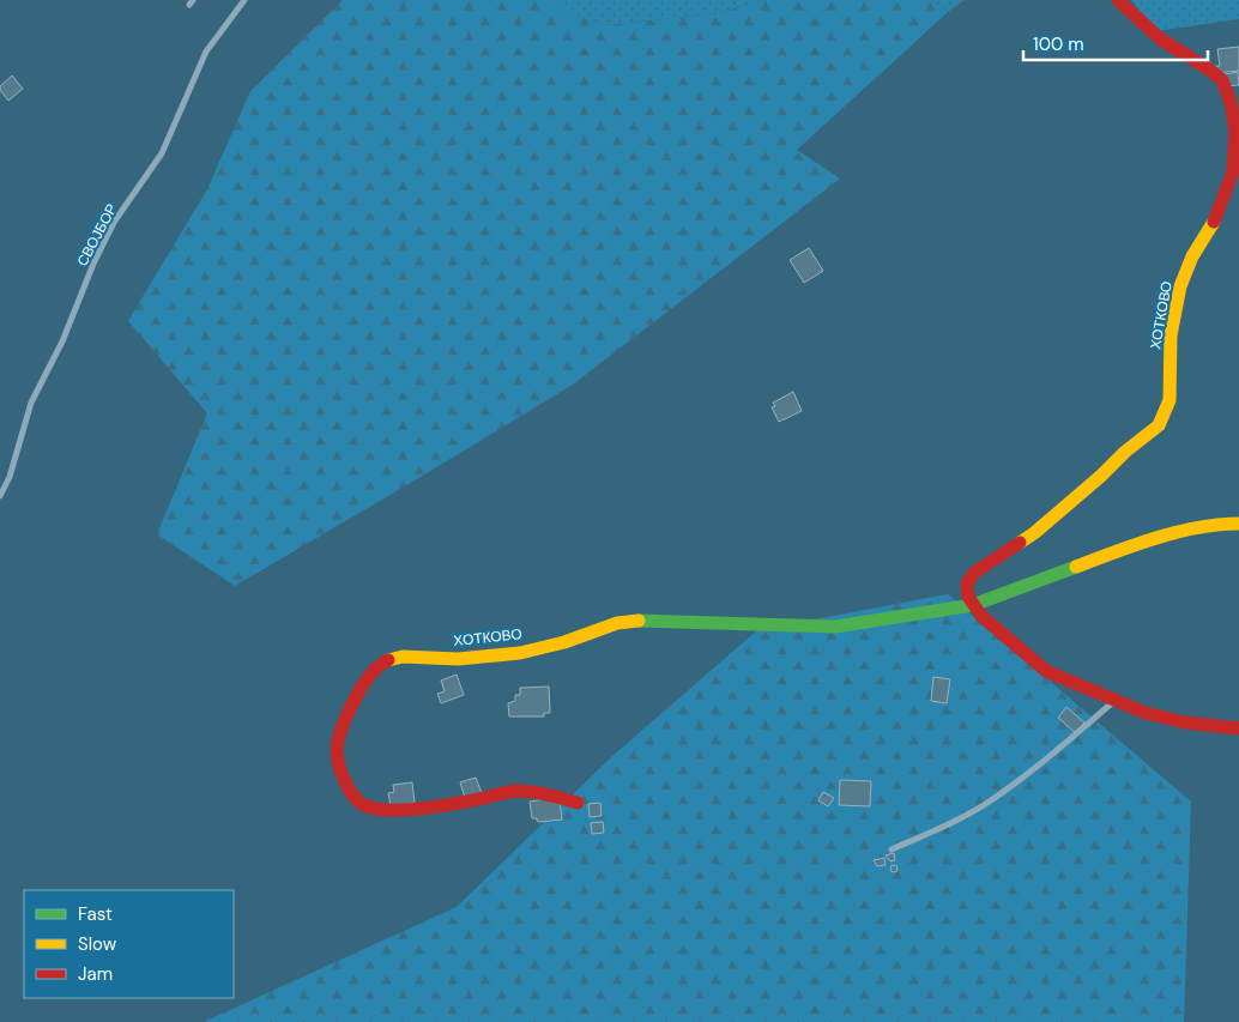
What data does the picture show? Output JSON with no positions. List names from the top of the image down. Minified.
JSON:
{"streets":{"street":["СВОЈБОР","ХОТКОВО"]},"legend":["Fast","Slow","Jam"],"scale_bar":"100 m"}
